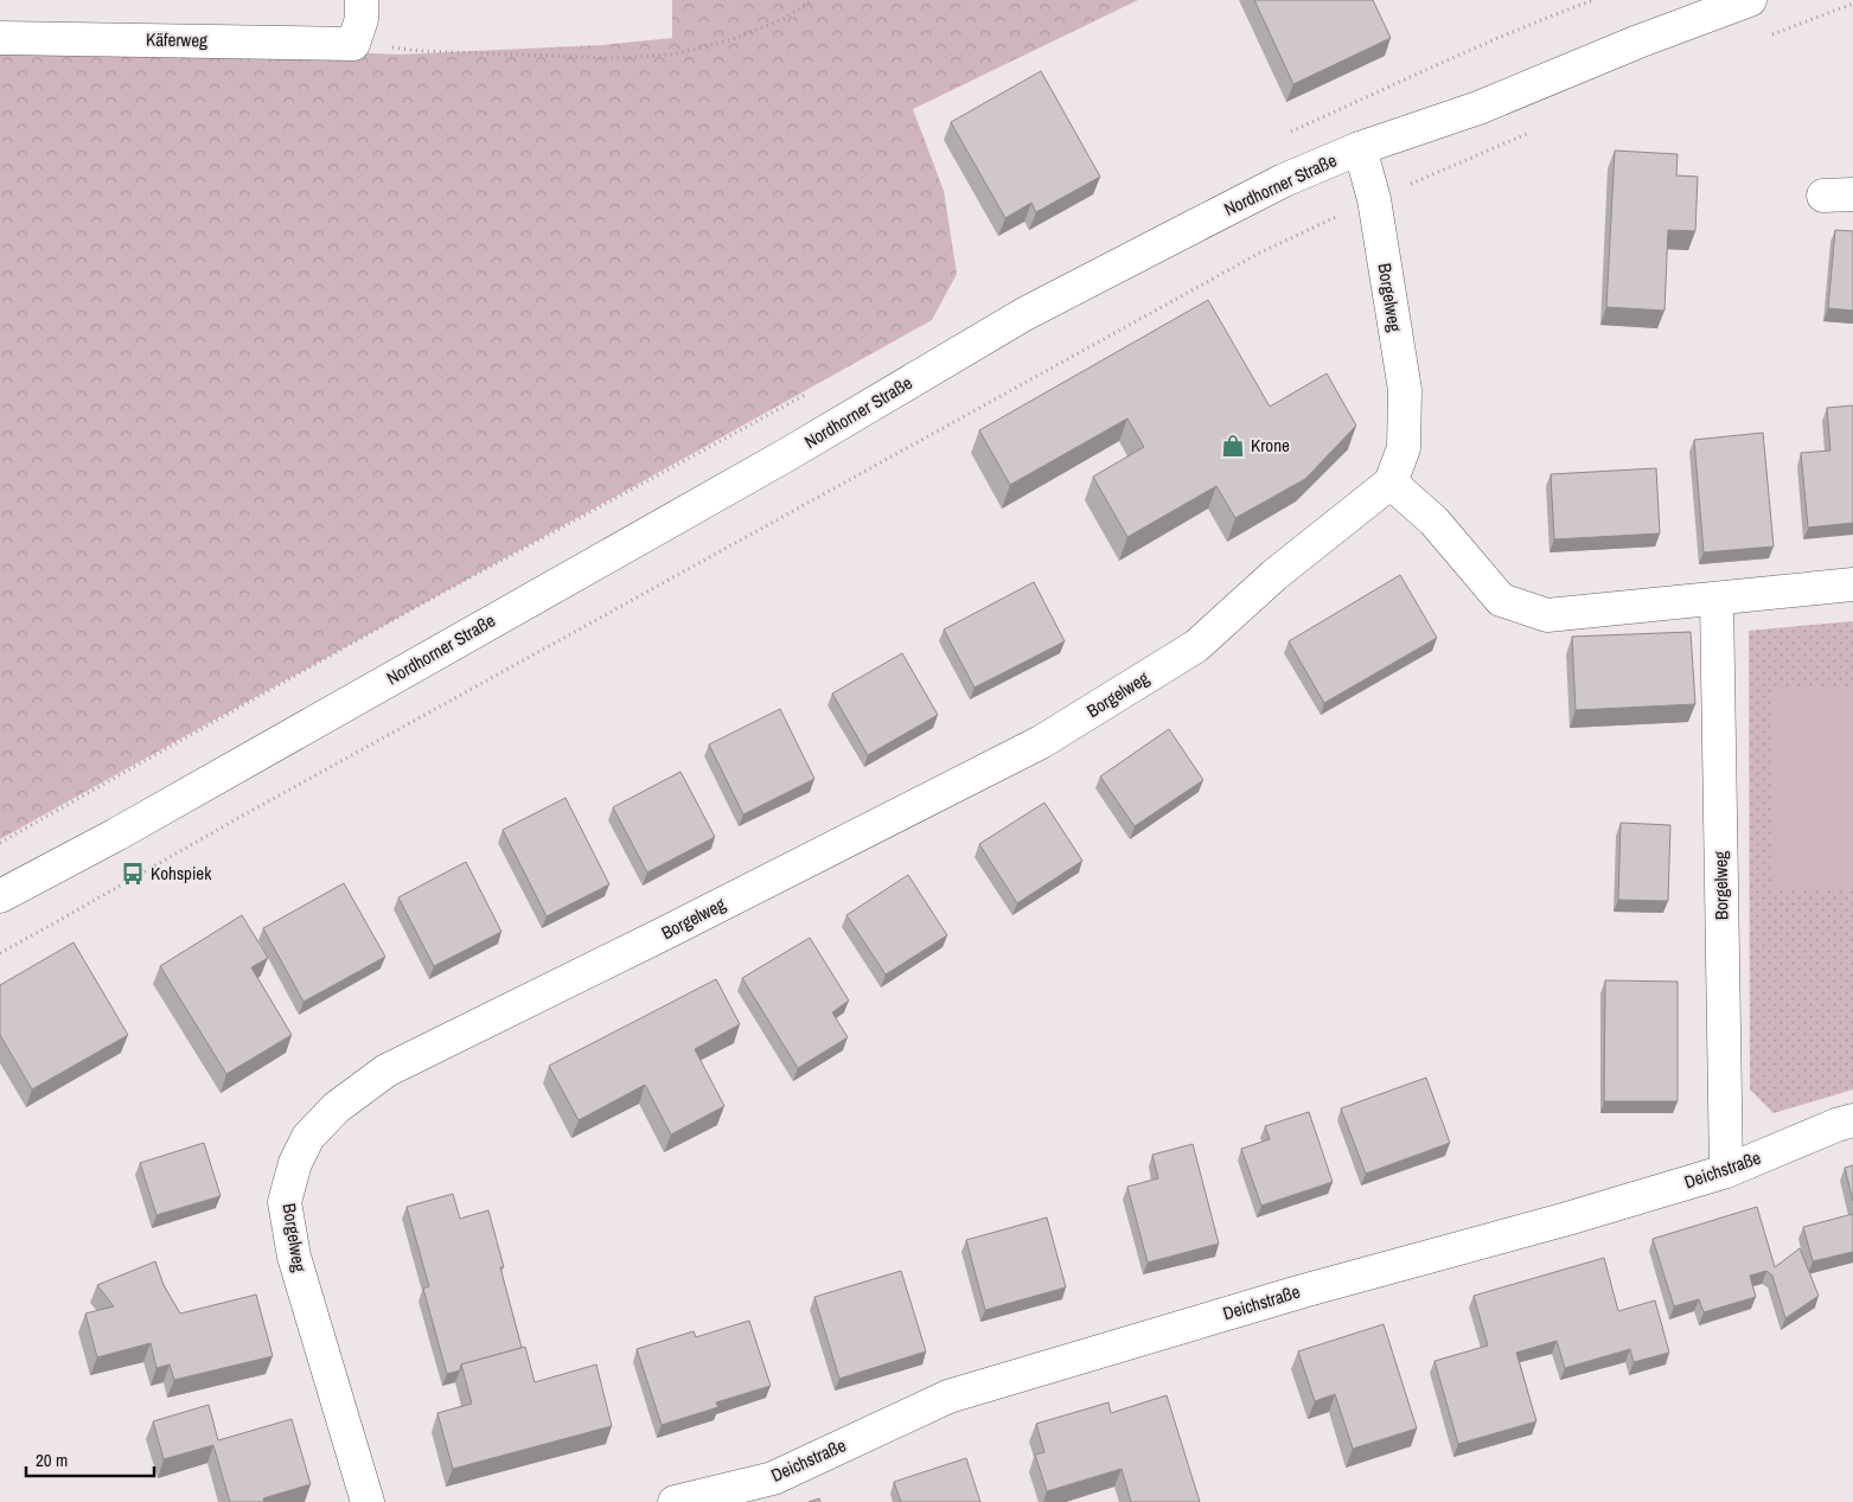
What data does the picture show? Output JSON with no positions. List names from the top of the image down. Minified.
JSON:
{"streets":{"street":["Käferweg","Nordhorner Straße","Borgelweg","Deichstraße"]},"crossings":[["Nordhorner Straße","Borgelweg"],["Borgelweg","Deichstraße"]],"places":{"shop":["Krone"],"bus stop":["Kohspiek"]},"scale_bar":"20 m"}
